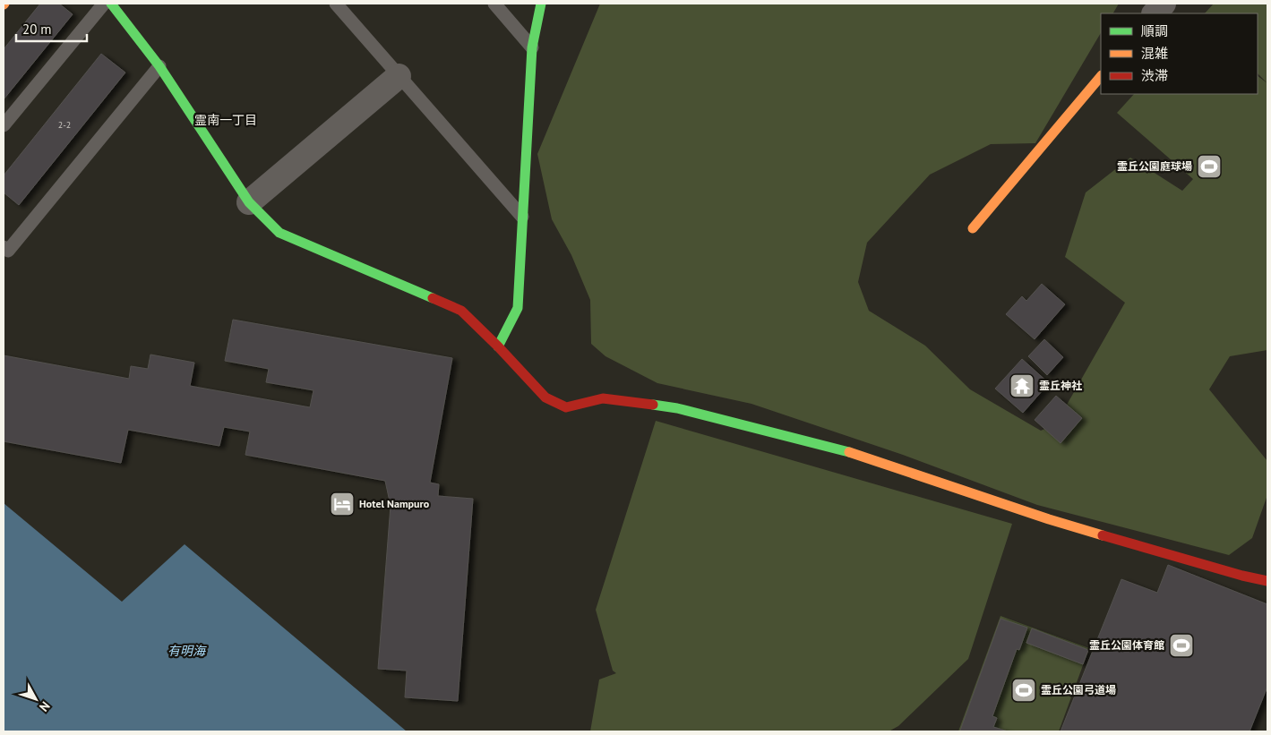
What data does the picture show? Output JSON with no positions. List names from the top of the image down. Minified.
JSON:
{"districts":["霊南一丁目"],"water":["有明海"],"places":{"sports":["霊丘公園庭球場","霊丘公園体育館","霊丘公園弓道場"],"temple":["霊丘神社"],"hotel":["Hotel Nampuro"]},"house_numbers":["2-2"],"legend":["順調","混雑","渋滞"],"scale_bar":"20 m","north":"bottom right"}
